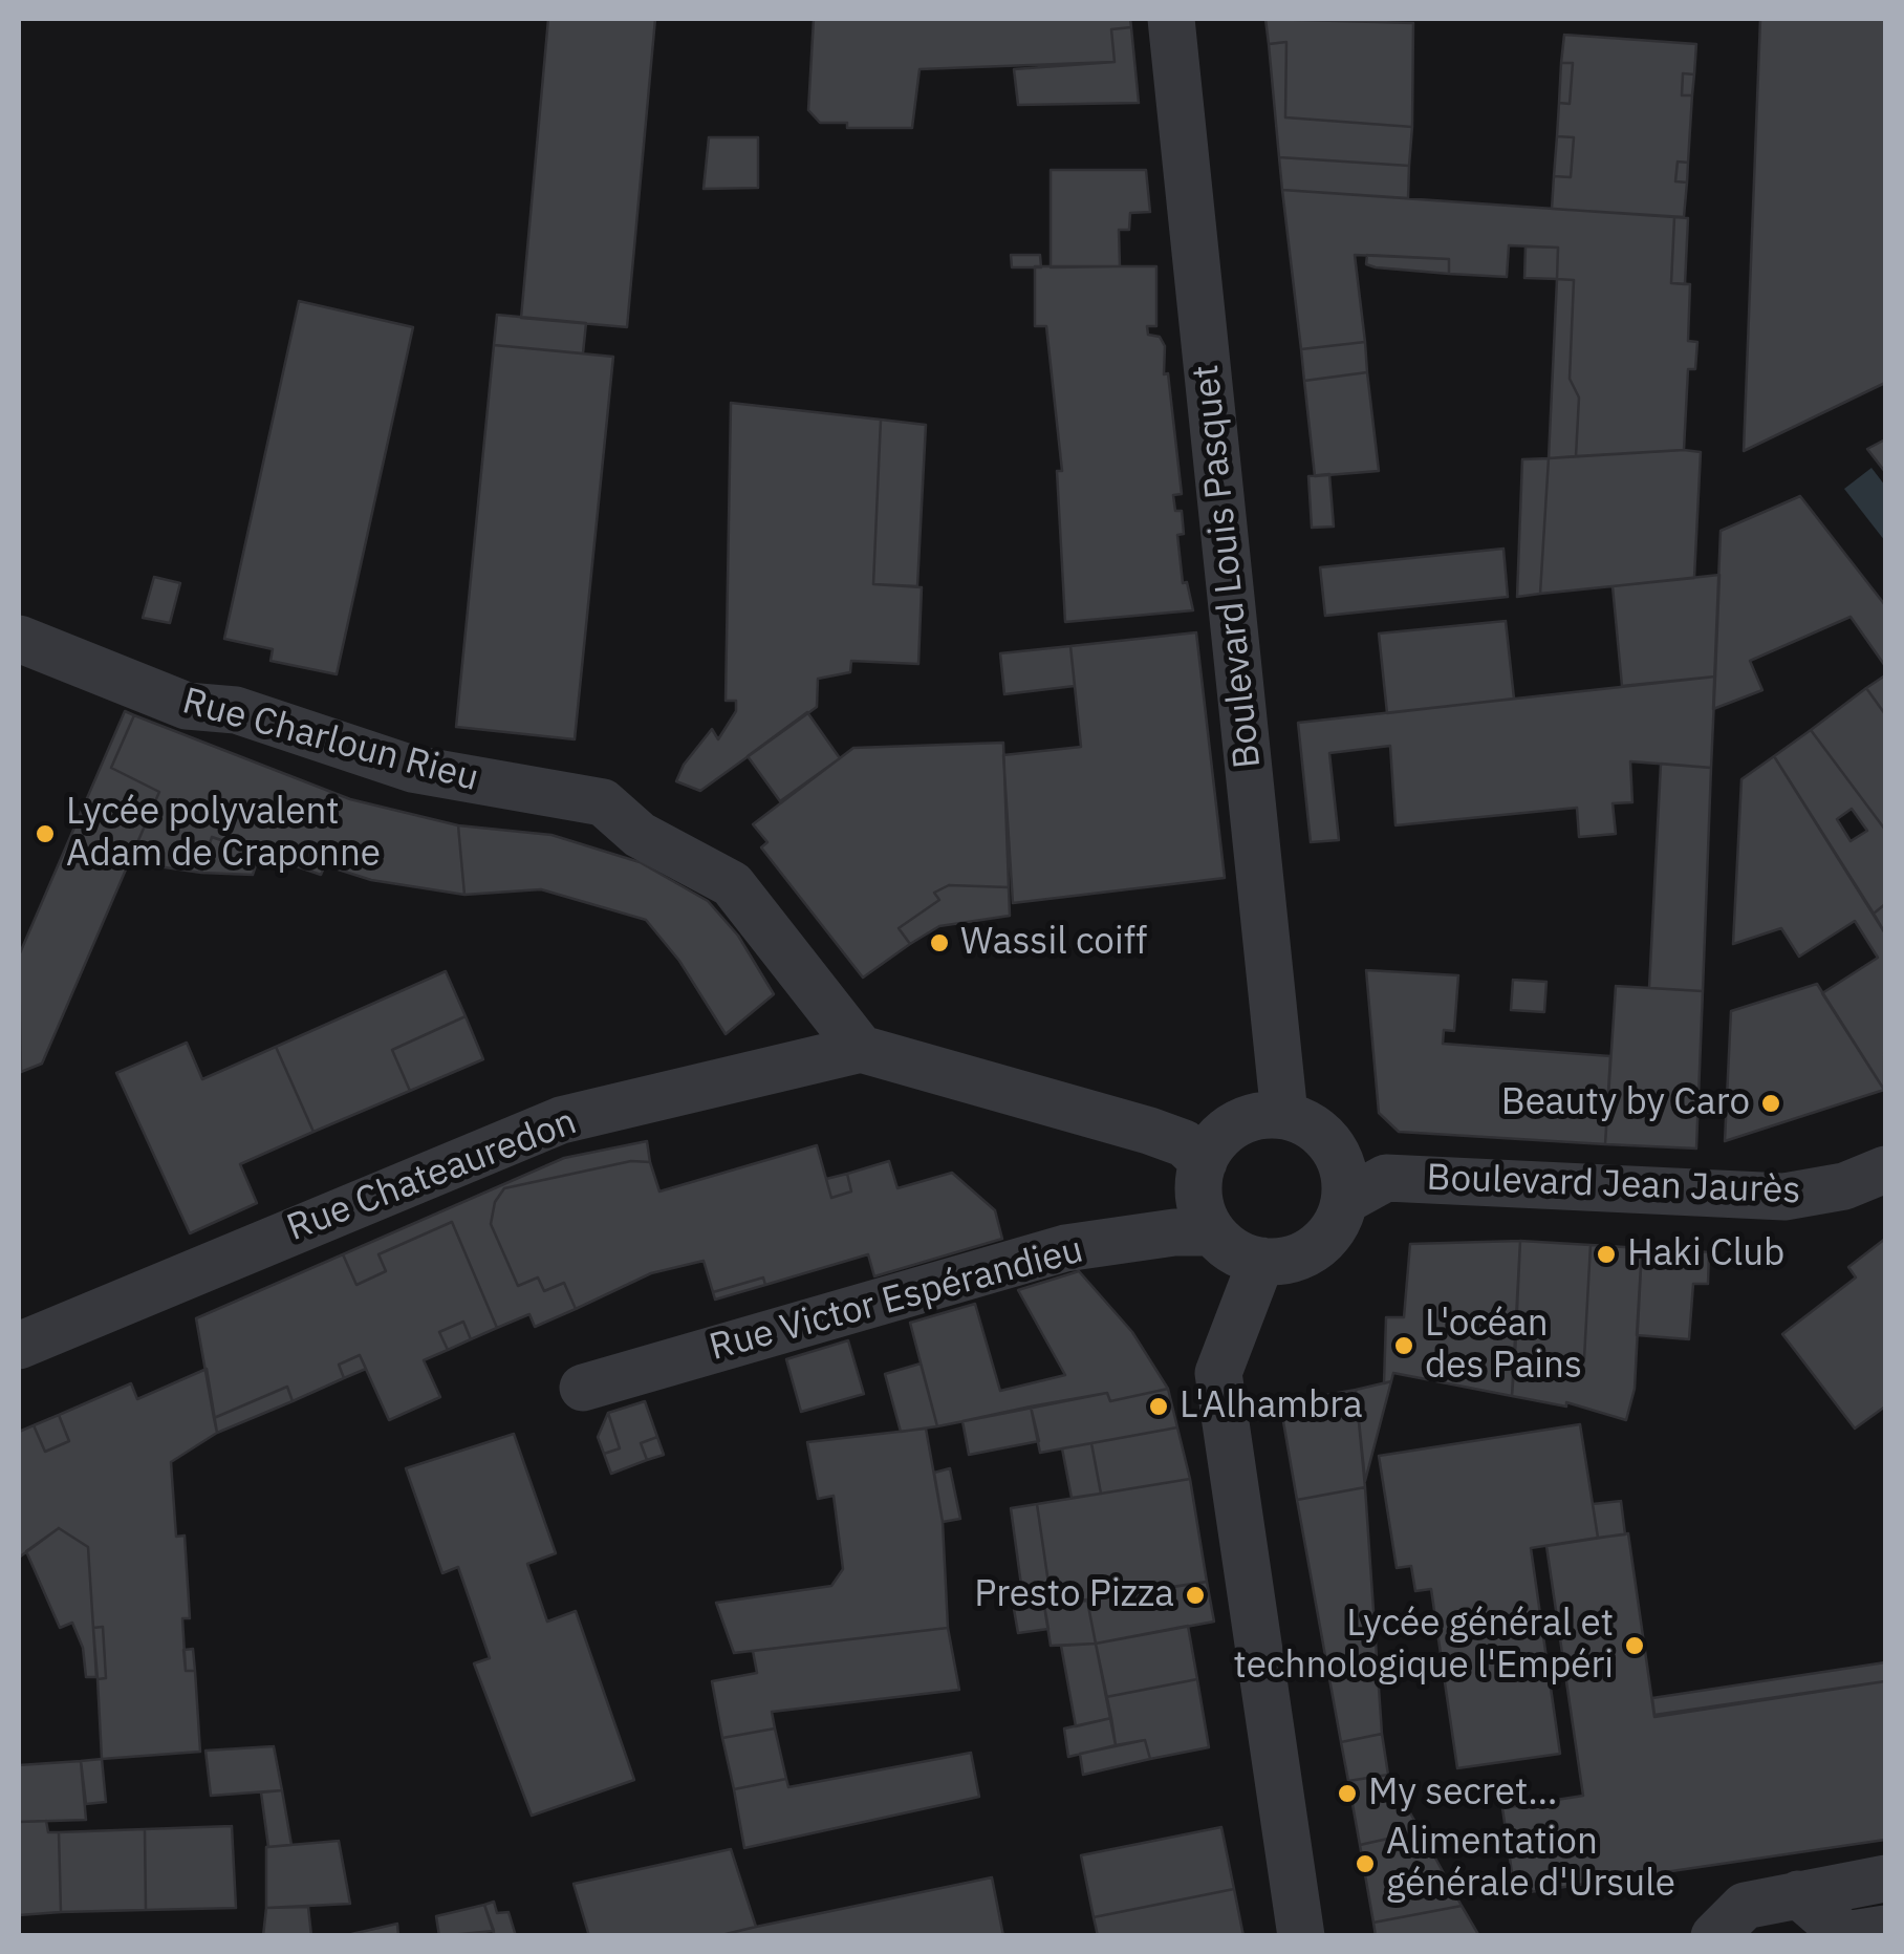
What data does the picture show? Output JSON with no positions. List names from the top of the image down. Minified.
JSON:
{"streets":{"street":["Boulevard Louis Pasquet","Rue Charloun Rieu","Rue Chateauredon","Boulevard Jean Jaurès","Rue Victor Espérandieu"]},"crossings":[["Boulevard Louis Pasquet","Boulevard Jean Jaurès"],["Boulevard Louis Pasquet","Rue Victor Espérandieu"],["Rue Charloun Rieu","Rue Chateauredon"],["Boulevard Jean Jaurès","Rue Victor Espérandieu"]],"places":["Lycée polyvalent Adam de Craponne","Wassil coiff","Beauty by Caro","Haki Club","L'océan des Pains","L'Alhambra","Presto Pizza","Lycée général et technologique l'Empéri","My secret…","Alimentation générale d'Ursule"]}
